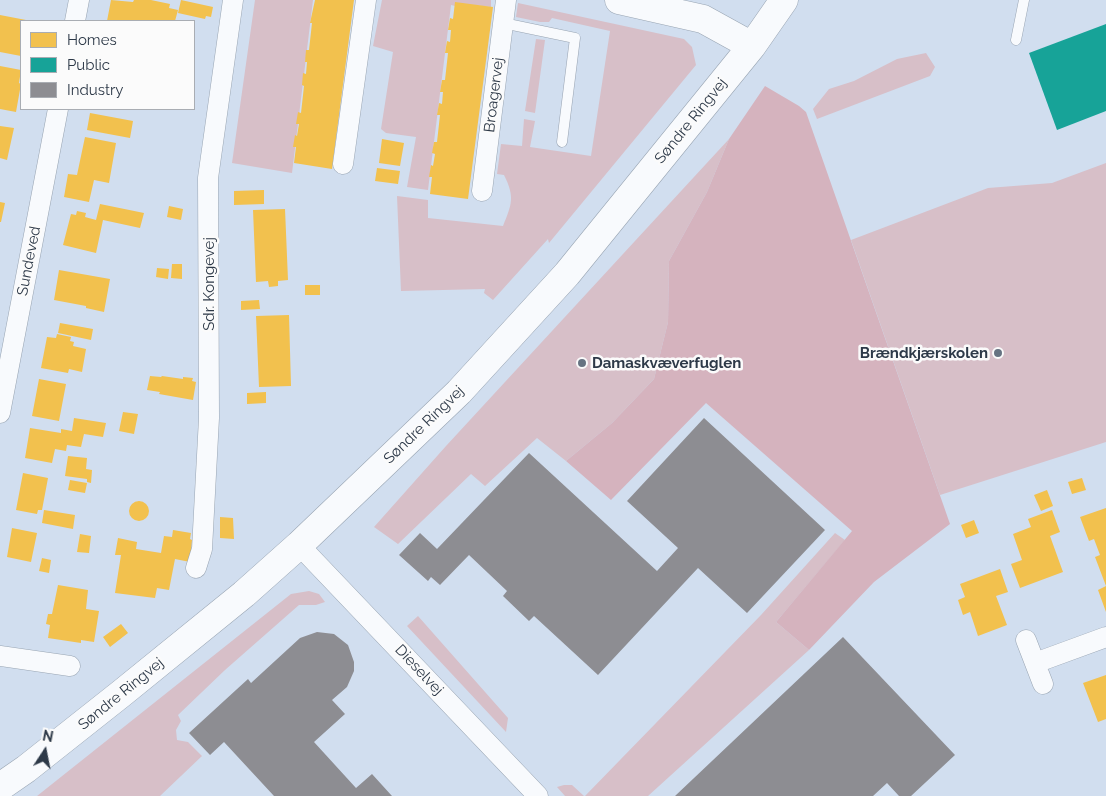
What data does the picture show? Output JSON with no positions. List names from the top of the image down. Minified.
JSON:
{"streets":{"main road":["Søndre Ringvej"],"street":["Broagervej","Sundeved","Sdr. Kongevej","Dieselvej"]},"crossings":[["Søndre Ringvej","Dieselvej"]],"places":["Brændkjærskolen","Damaskvæverfuglen"],"legend":["Homes","Public","Industry"],"north":"top"}
